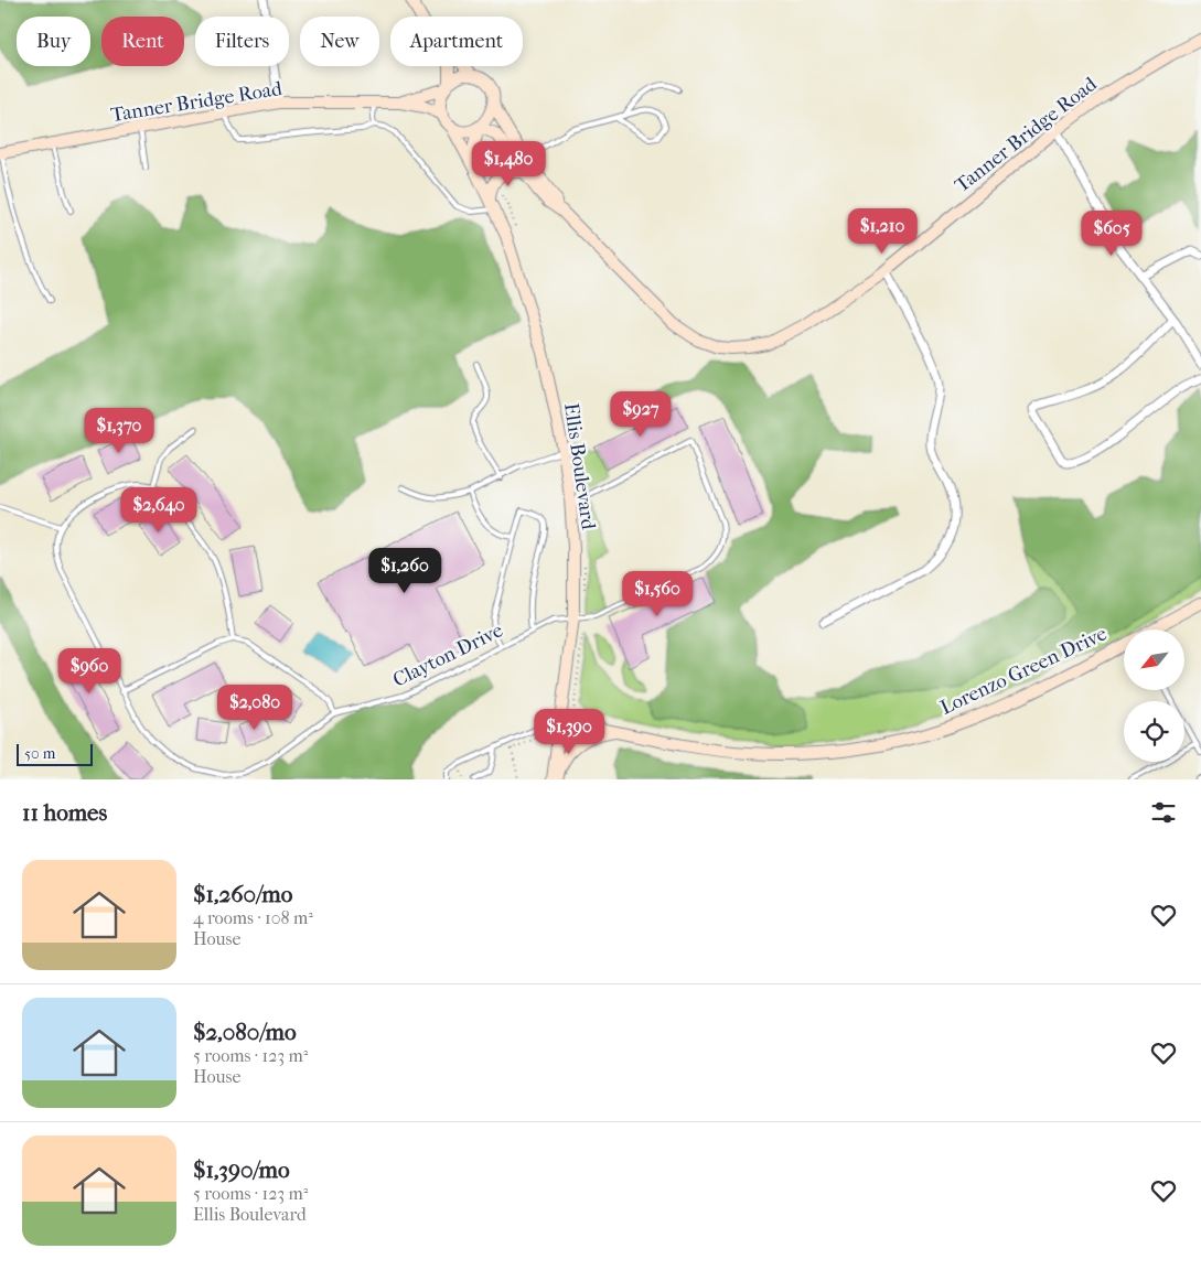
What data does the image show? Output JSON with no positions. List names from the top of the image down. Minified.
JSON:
{"streets":{"main road":["Tanner Bridge Road","Ellis Boulevard","Lorenzo Green Drive"],"lane":["Clayton Drive"]},"crossings":[["Tanner Bridge Road","Ellis Boulevard"],["Ellis Boulevard","Clayton Drive"],["Ellis Boulevard","Lorenzo Green Drive"]],"scale_bar":"50 m","north":"bottom left","page":{"chip":["Buy","Rent","Filters","New","Apartment"],"price":["$1,480","$1,210","$605","$927","$1,370","$2,640","$1,260","$1,560","$960","$2,080","$1,390"],"scale":"50 m","heading":"11 homes","list":[{"name":"$1,260/mo","note":"4 rooms · 108 m² · House"},{"name":"$2,080/mo","note":"5 rooms · 123 m² · House"},{"name":"$1,390/mo","note":"5 rooms · 123 m² · Ellis Boulevard"}]}}
